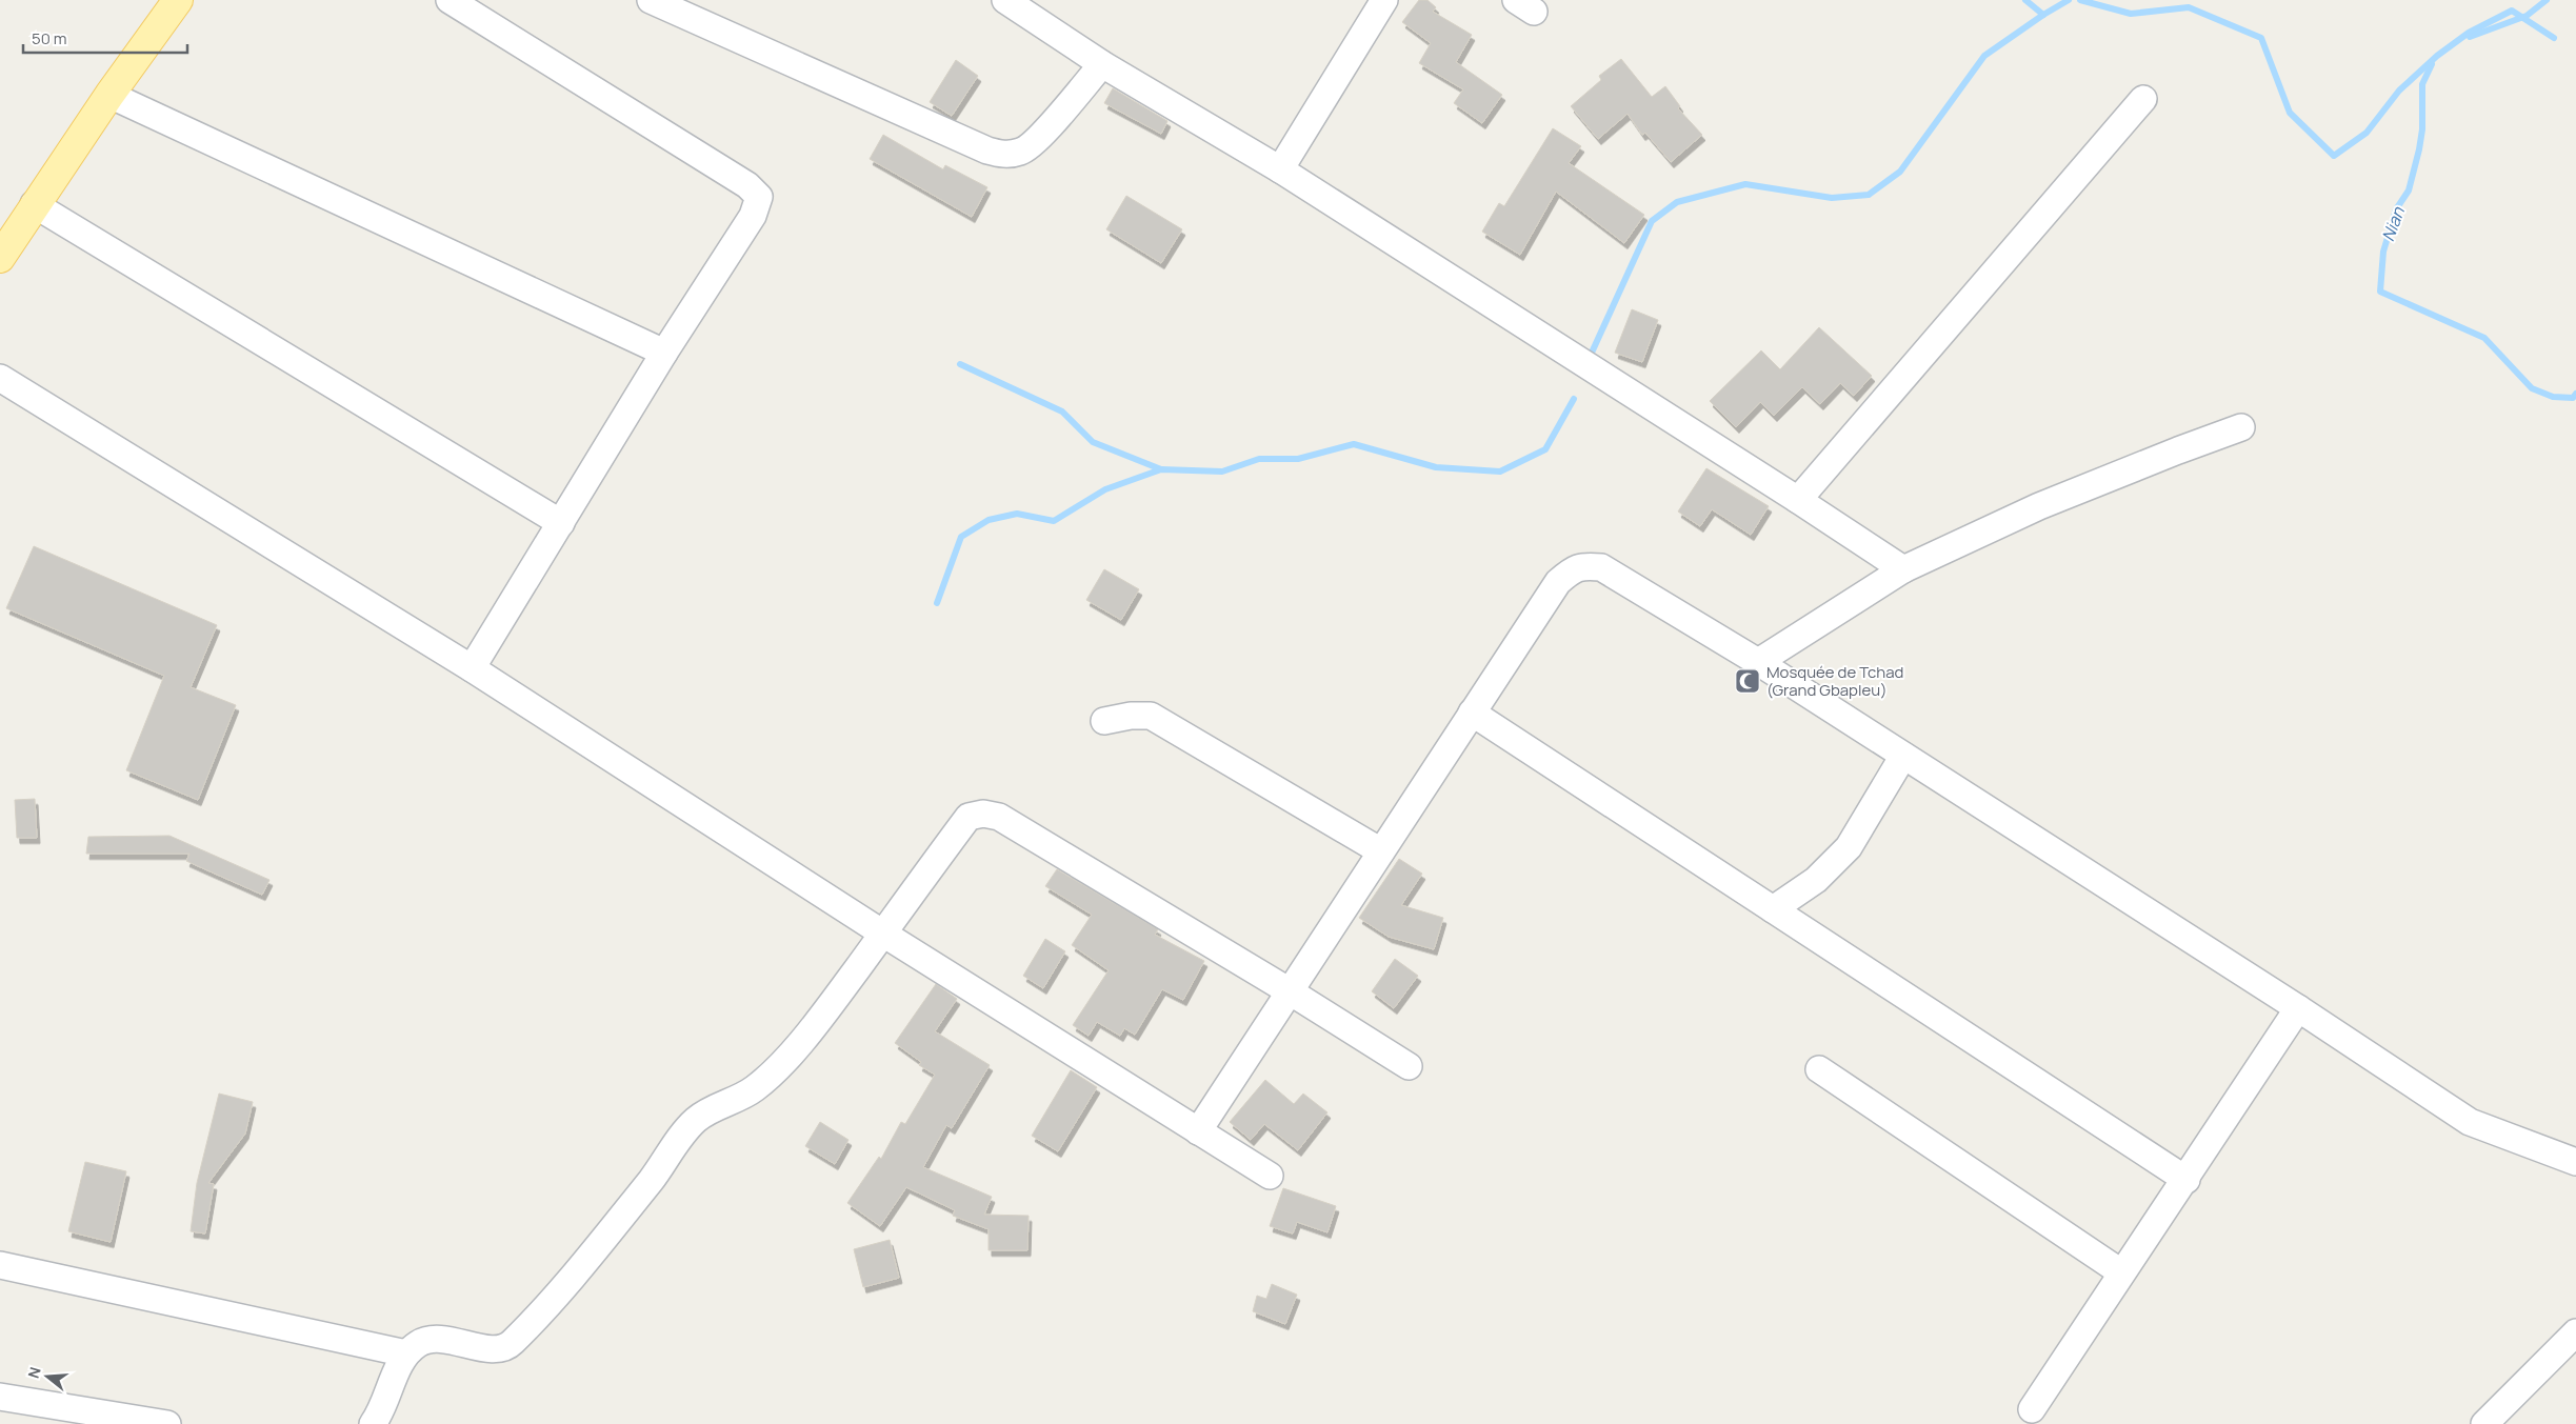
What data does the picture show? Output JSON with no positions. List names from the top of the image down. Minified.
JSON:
{"water":["Nian"],"places":{"mosque":["Mosquée de Tchad (Grand Gbapleu)"]},"scale_bar":"50 m","north":"left"}
